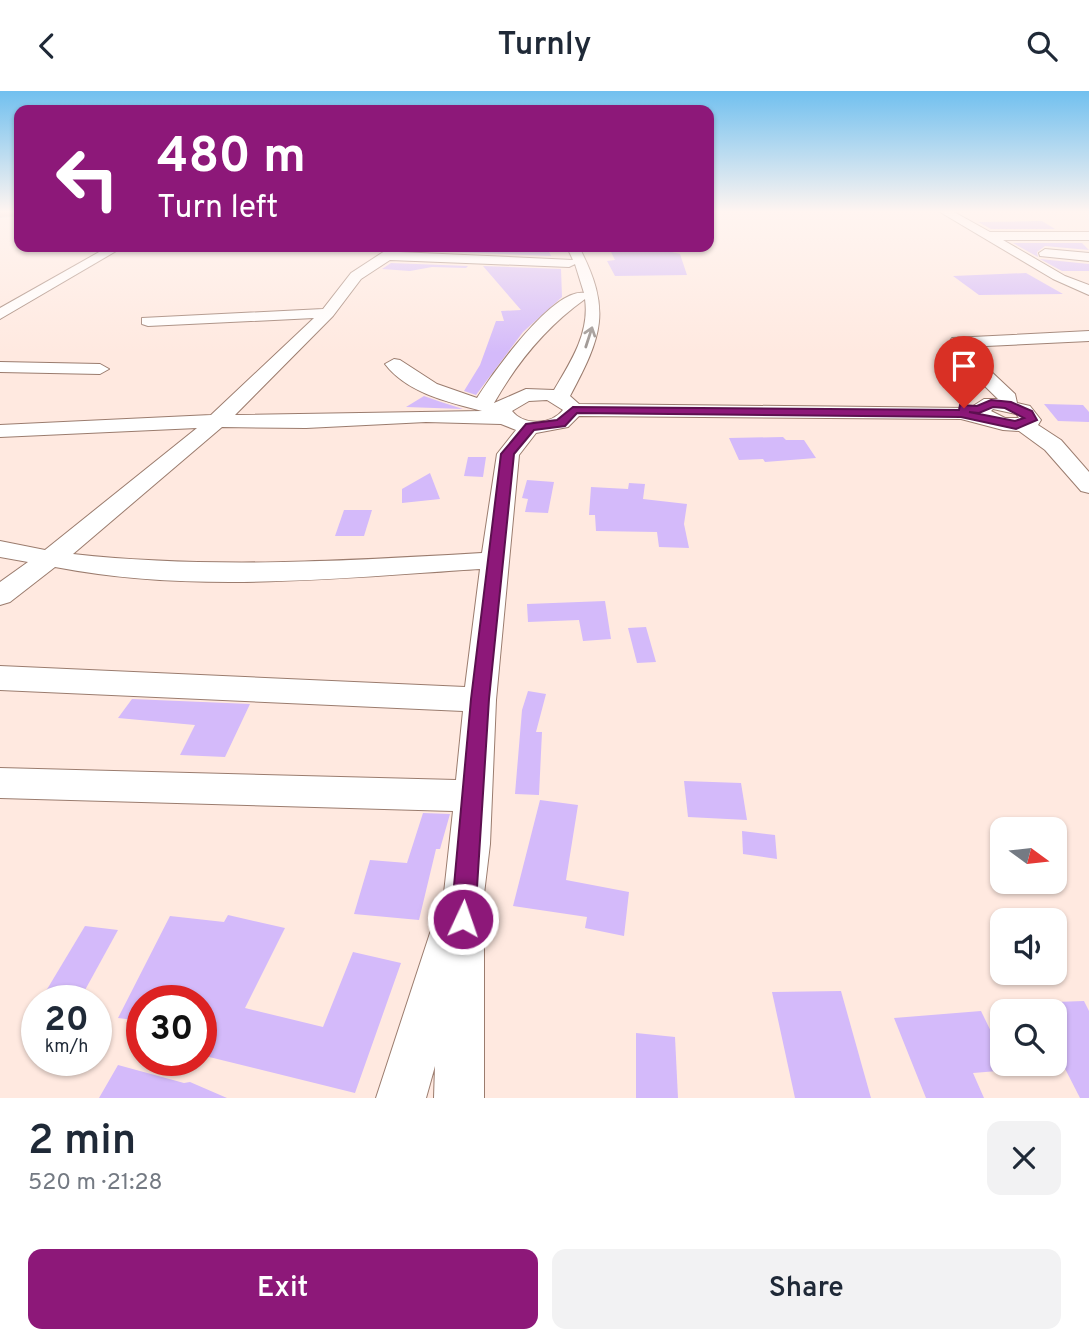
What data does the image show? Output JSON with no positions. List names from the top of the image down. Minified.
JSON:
{"north":"right","page":{"header":"Turnly","turn":["480 m","Turn left"],"speed":"20 km/h","limit":"30","heading":["2 min","520 m · 21:28"],"buttons":["Exit","Share"]}}
